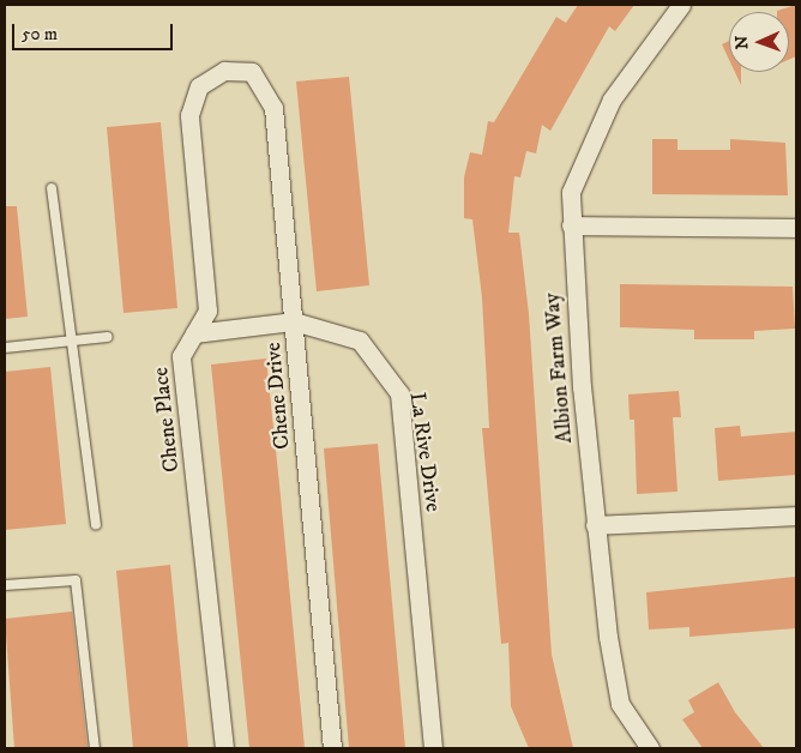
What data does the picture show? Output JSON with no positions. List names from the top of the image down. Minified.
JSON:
{"streets":{"street":["Albion Farm Way","Chene Drive","Chene Place","La Rive Drive"]},"crossings":[["Chene Drive","Chene Place"],["Chene Drive","La Rive Drive"],["Chene Place","La Rive Drive"]],"scale_bar":"50 m","north":"left"}
